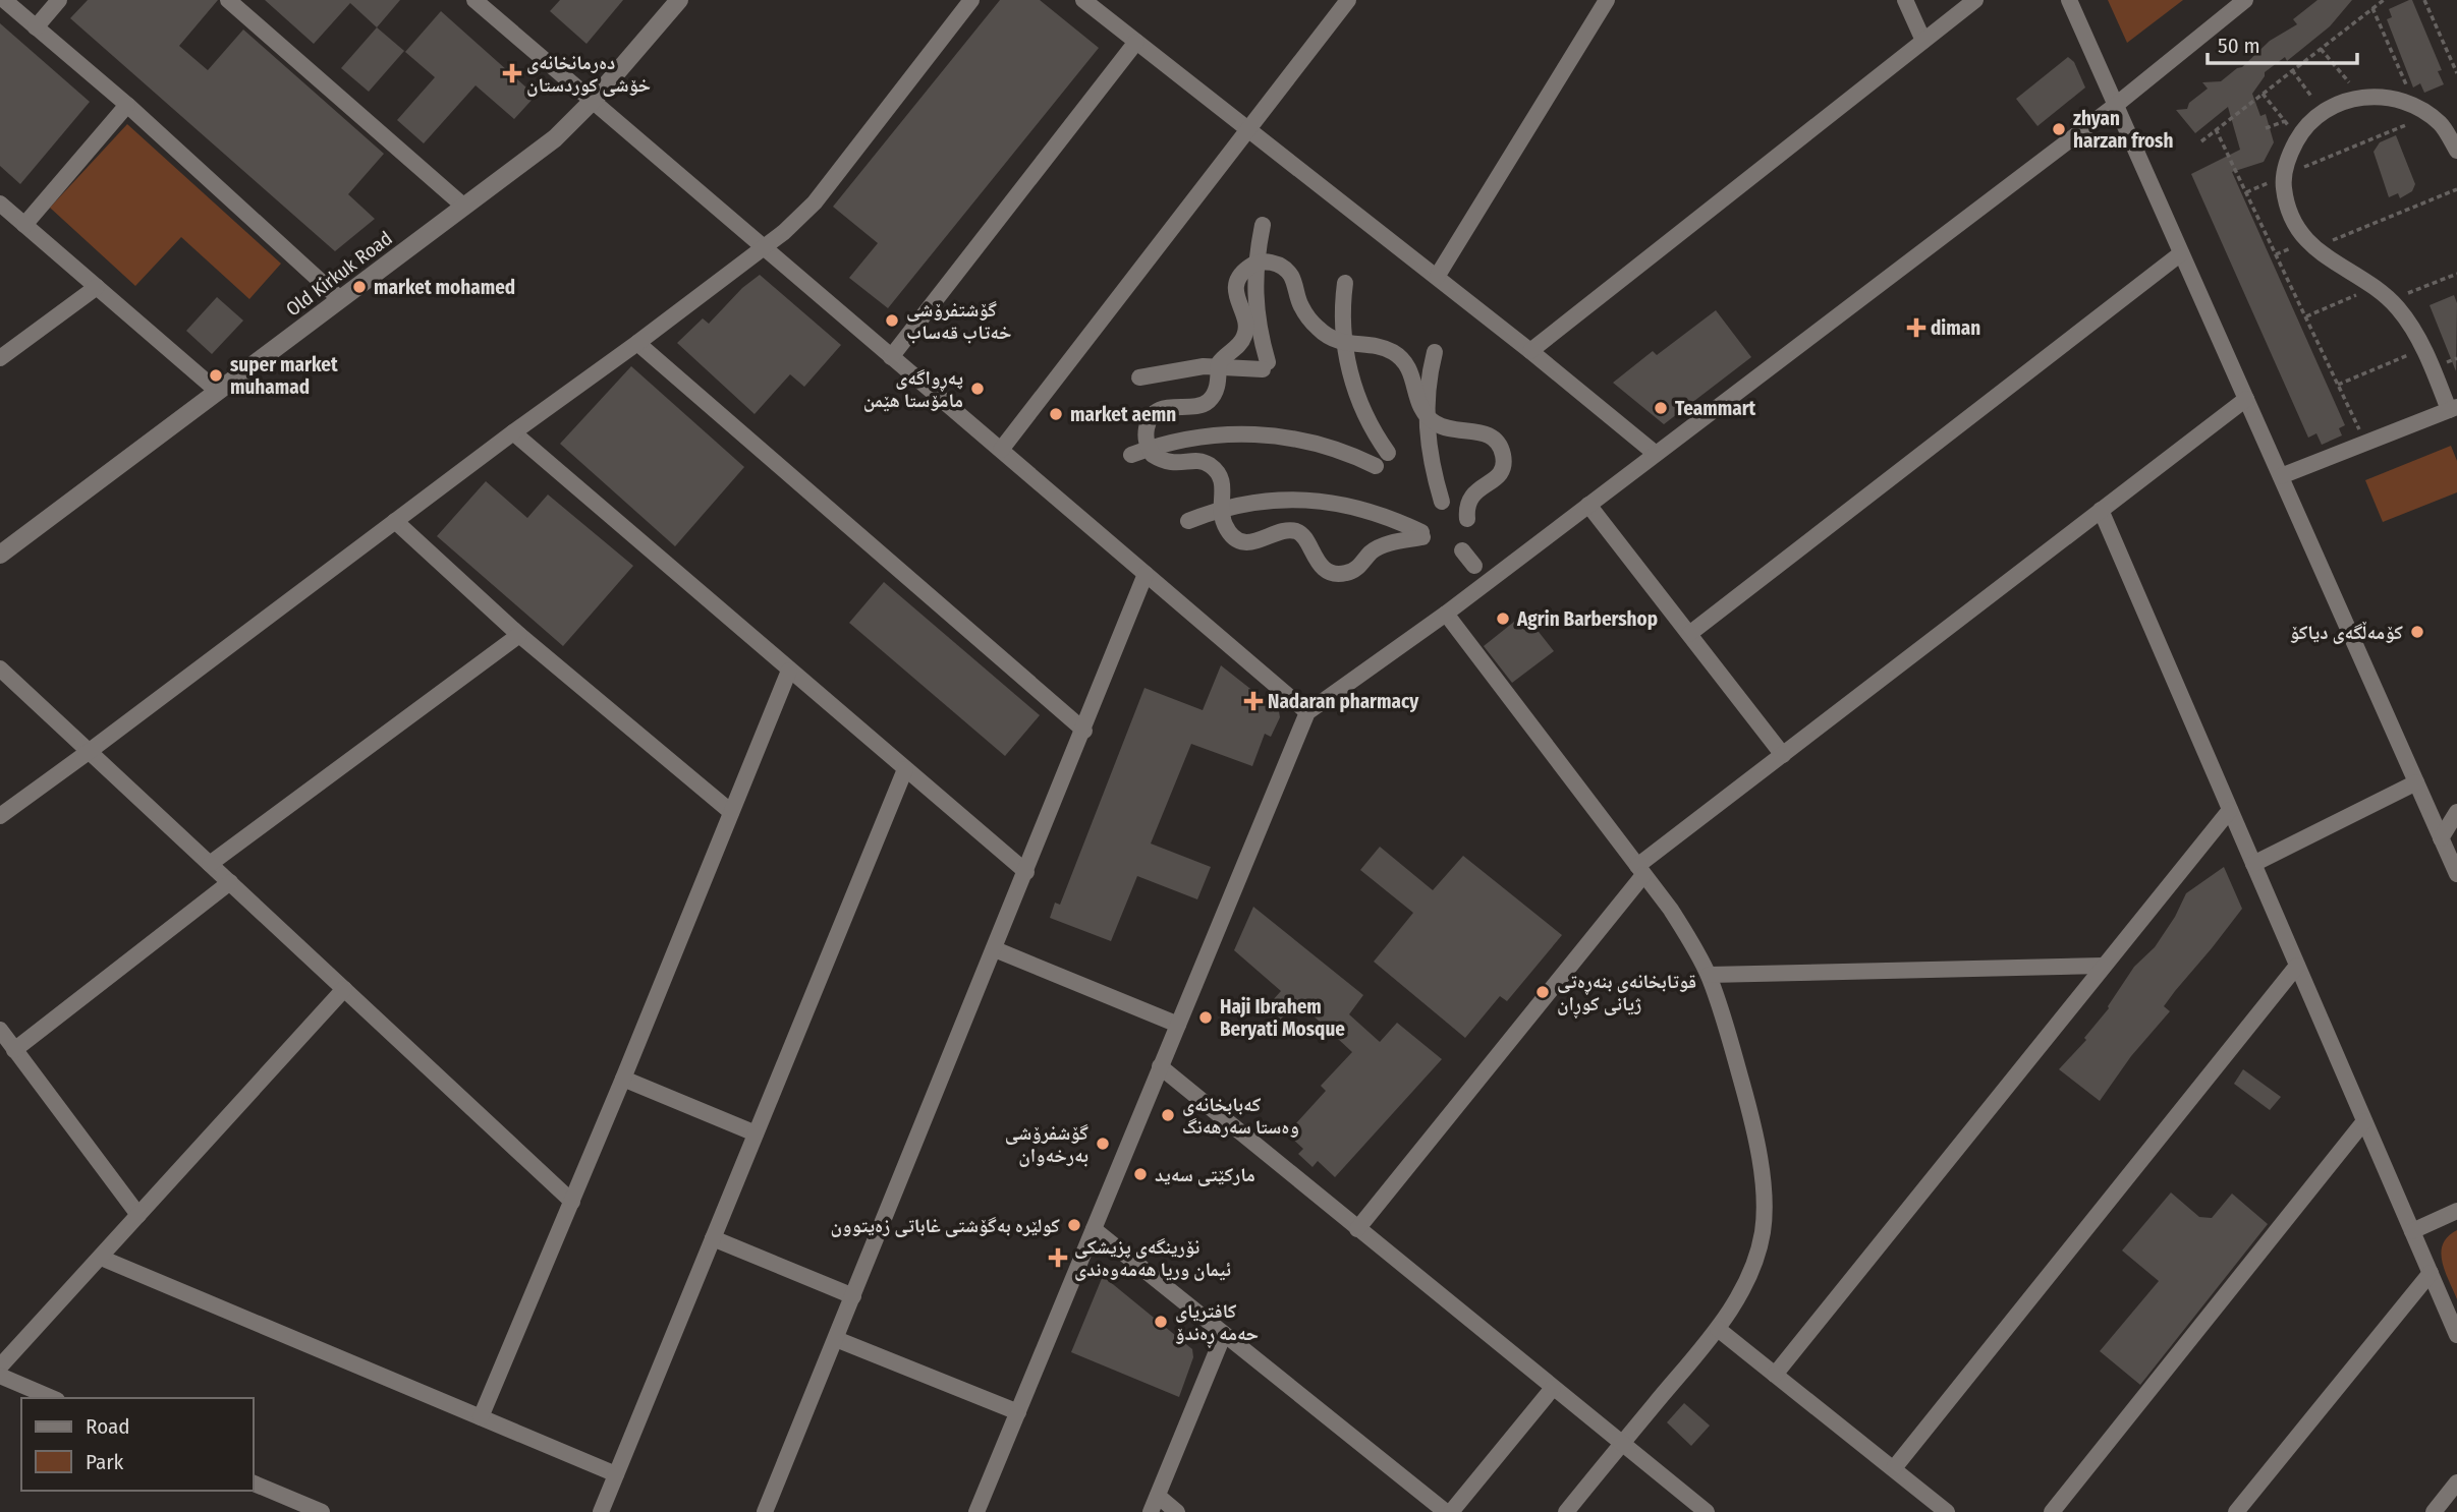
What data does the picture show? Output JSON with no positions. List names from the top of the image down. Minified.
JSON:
{"streets":{"street":["Old Kirkuk Road"]},"places":{"health":["دەرمانخانەی خۆشی کوردستان","diman","Nadaran pharmacy","نۆرینگەی پزیشکی ئیمان وریا هەمەوەندی"],"other":["zhyan harzan frosh","market mohamed","گۆشتفرۆشی خەتاب قەساب","super market muhamad","پەڕواگەی مامۆستا هێمن","Teammart","market aemn","Agrin Barbershop","کۆمەڵگەی دیاکۆ","قوتابخانەی بنەڕەتی ژیانی کوڕان","Haji Ibrahem Beryati Mosque","کەبابخانەی وەستا سەرهەنگ","گۆشفرۆشی بەرخەوان","مارکێتی سەید","کولێرە بەگۆشتی غاباتی زەیتوون","کافتریای حەمە ڕەندۆ"]},"legend":["Road","Park"],"scale_bar":"50 m"}
